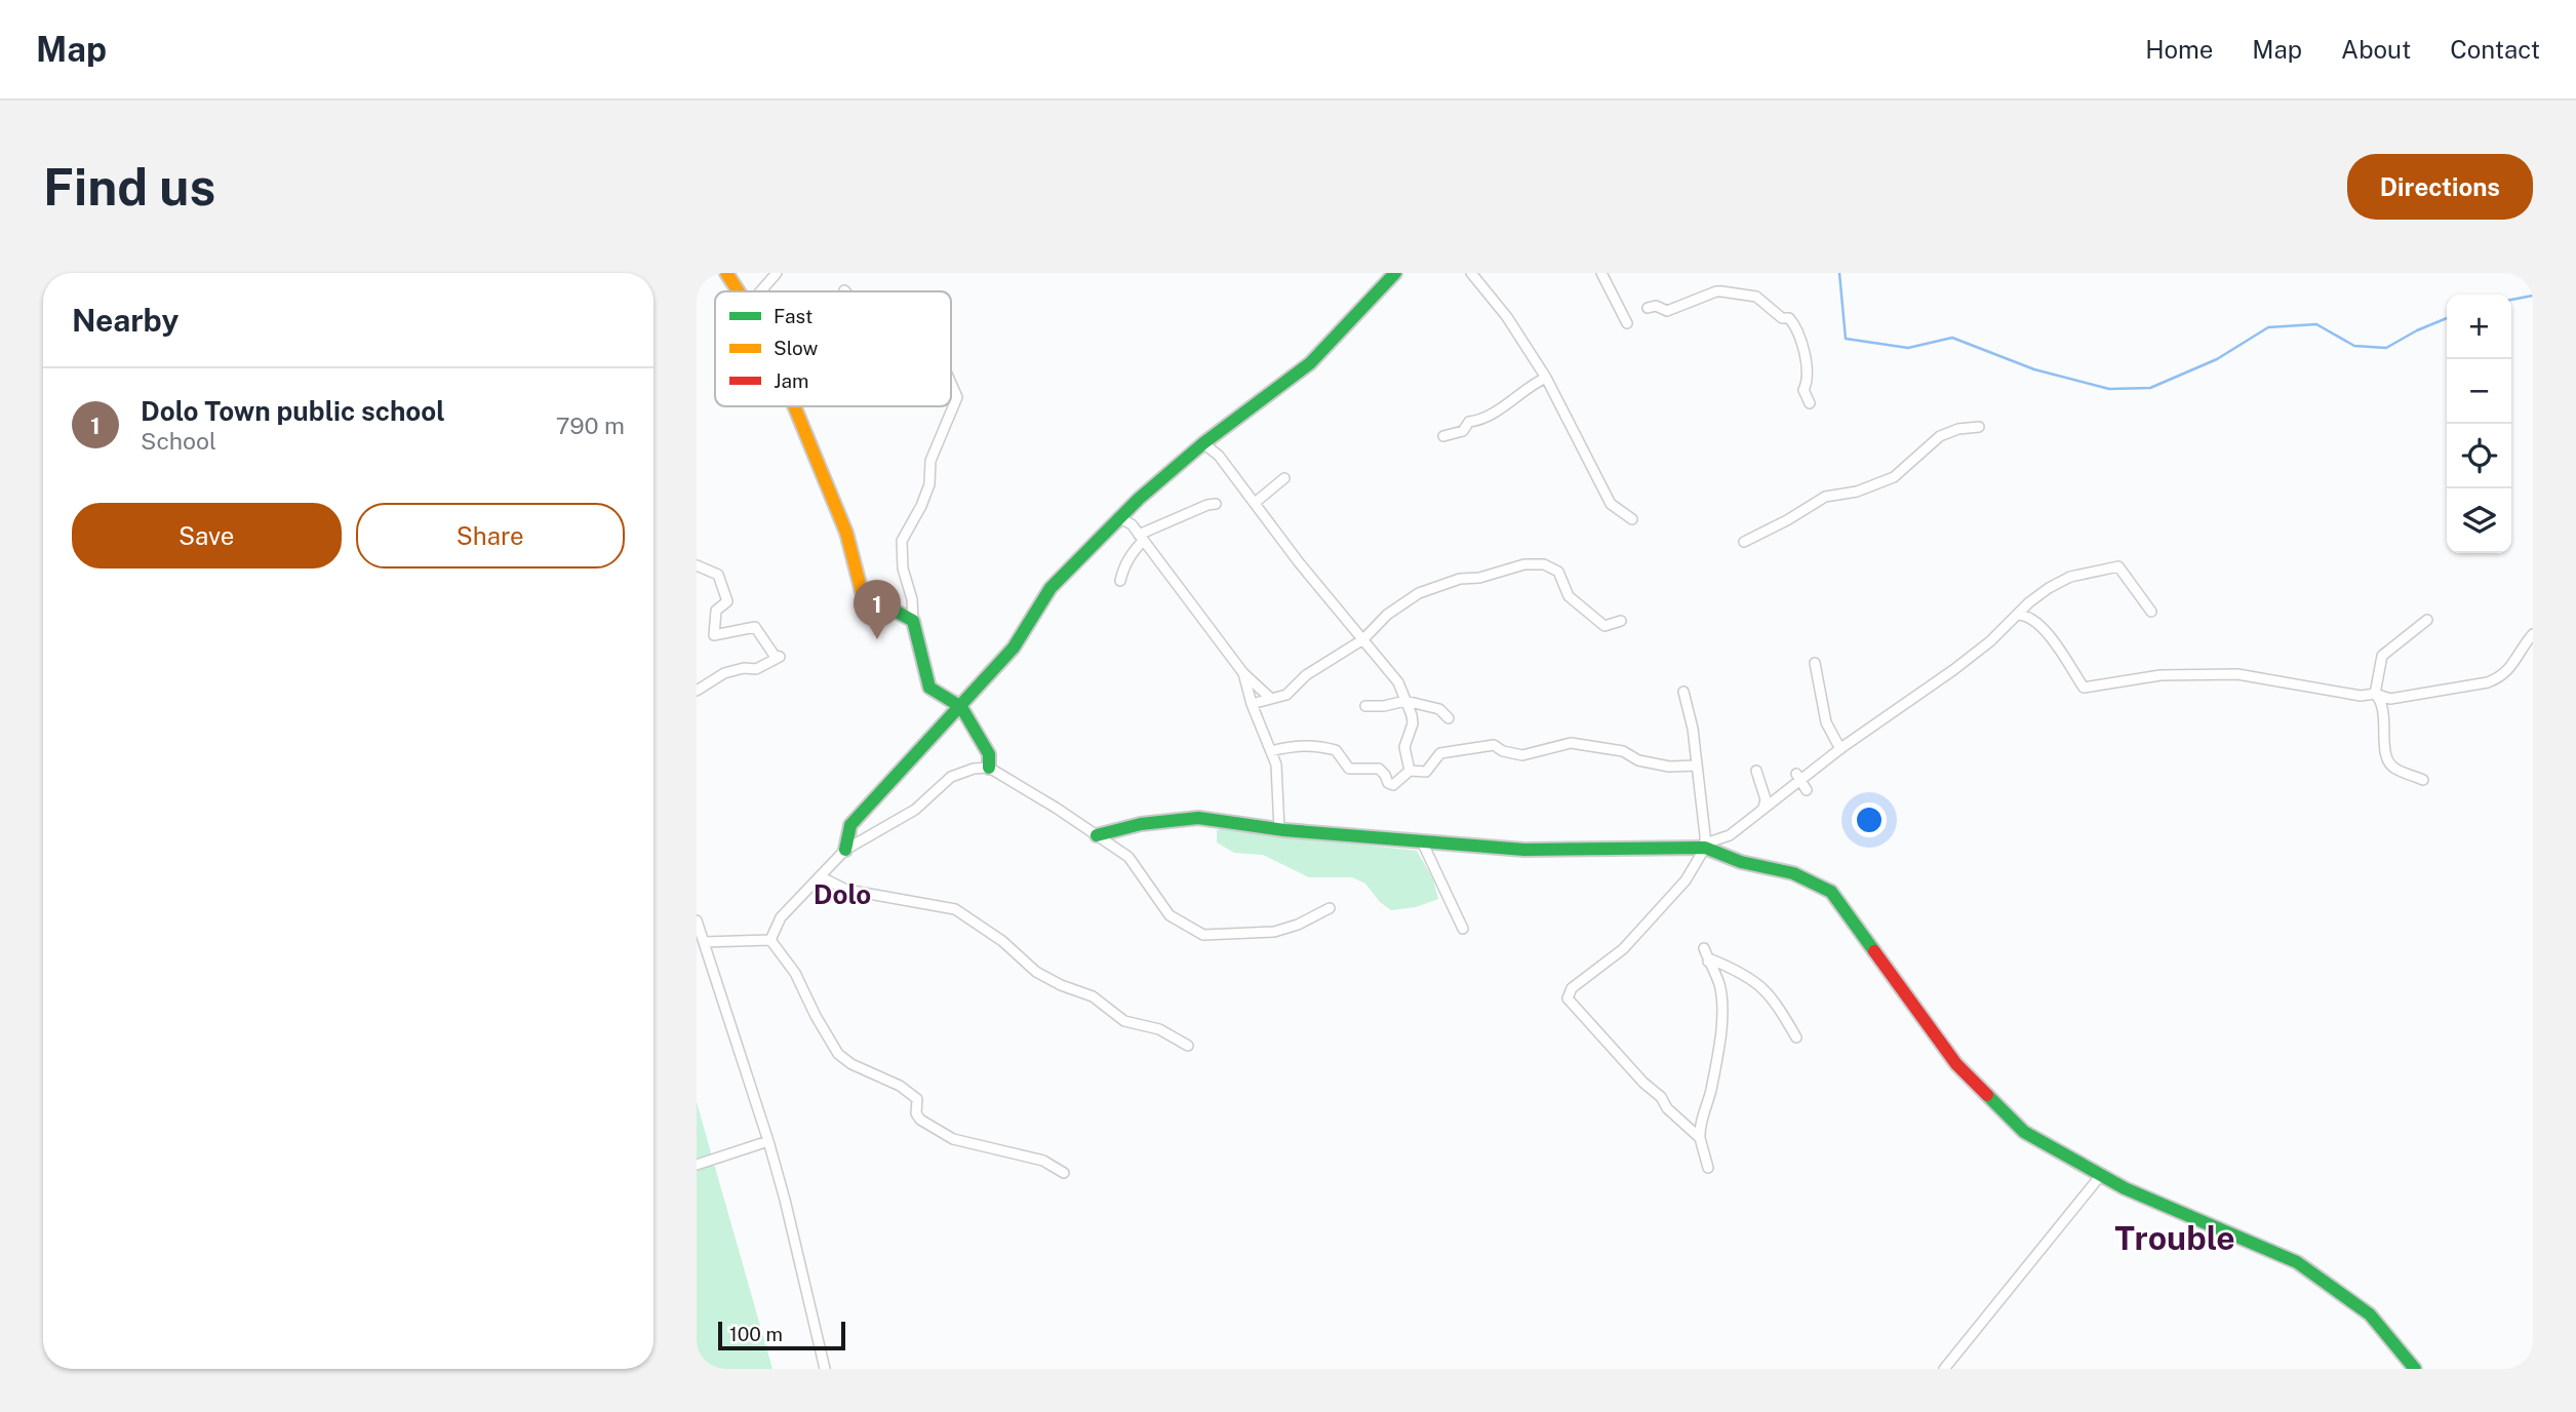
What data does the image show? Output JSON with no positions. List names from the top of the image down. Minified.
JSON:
{"districts":["Dolo","Trouble"],"legend":["Fast","Slow","Jam"],"scale_bar":"100 m","page":{"header":"Map","nav":["Home","Map","About","Contact"],"buttons":["Directions",["Save","Share"]],"title":"Find us","heading":"Nearby","map_buttons":["+","−"],"list":[{"mark":"1","name":"Dolo Town public school","note":"School","value":"790 m"}],"pins":"1","scale":"100 m"}}
